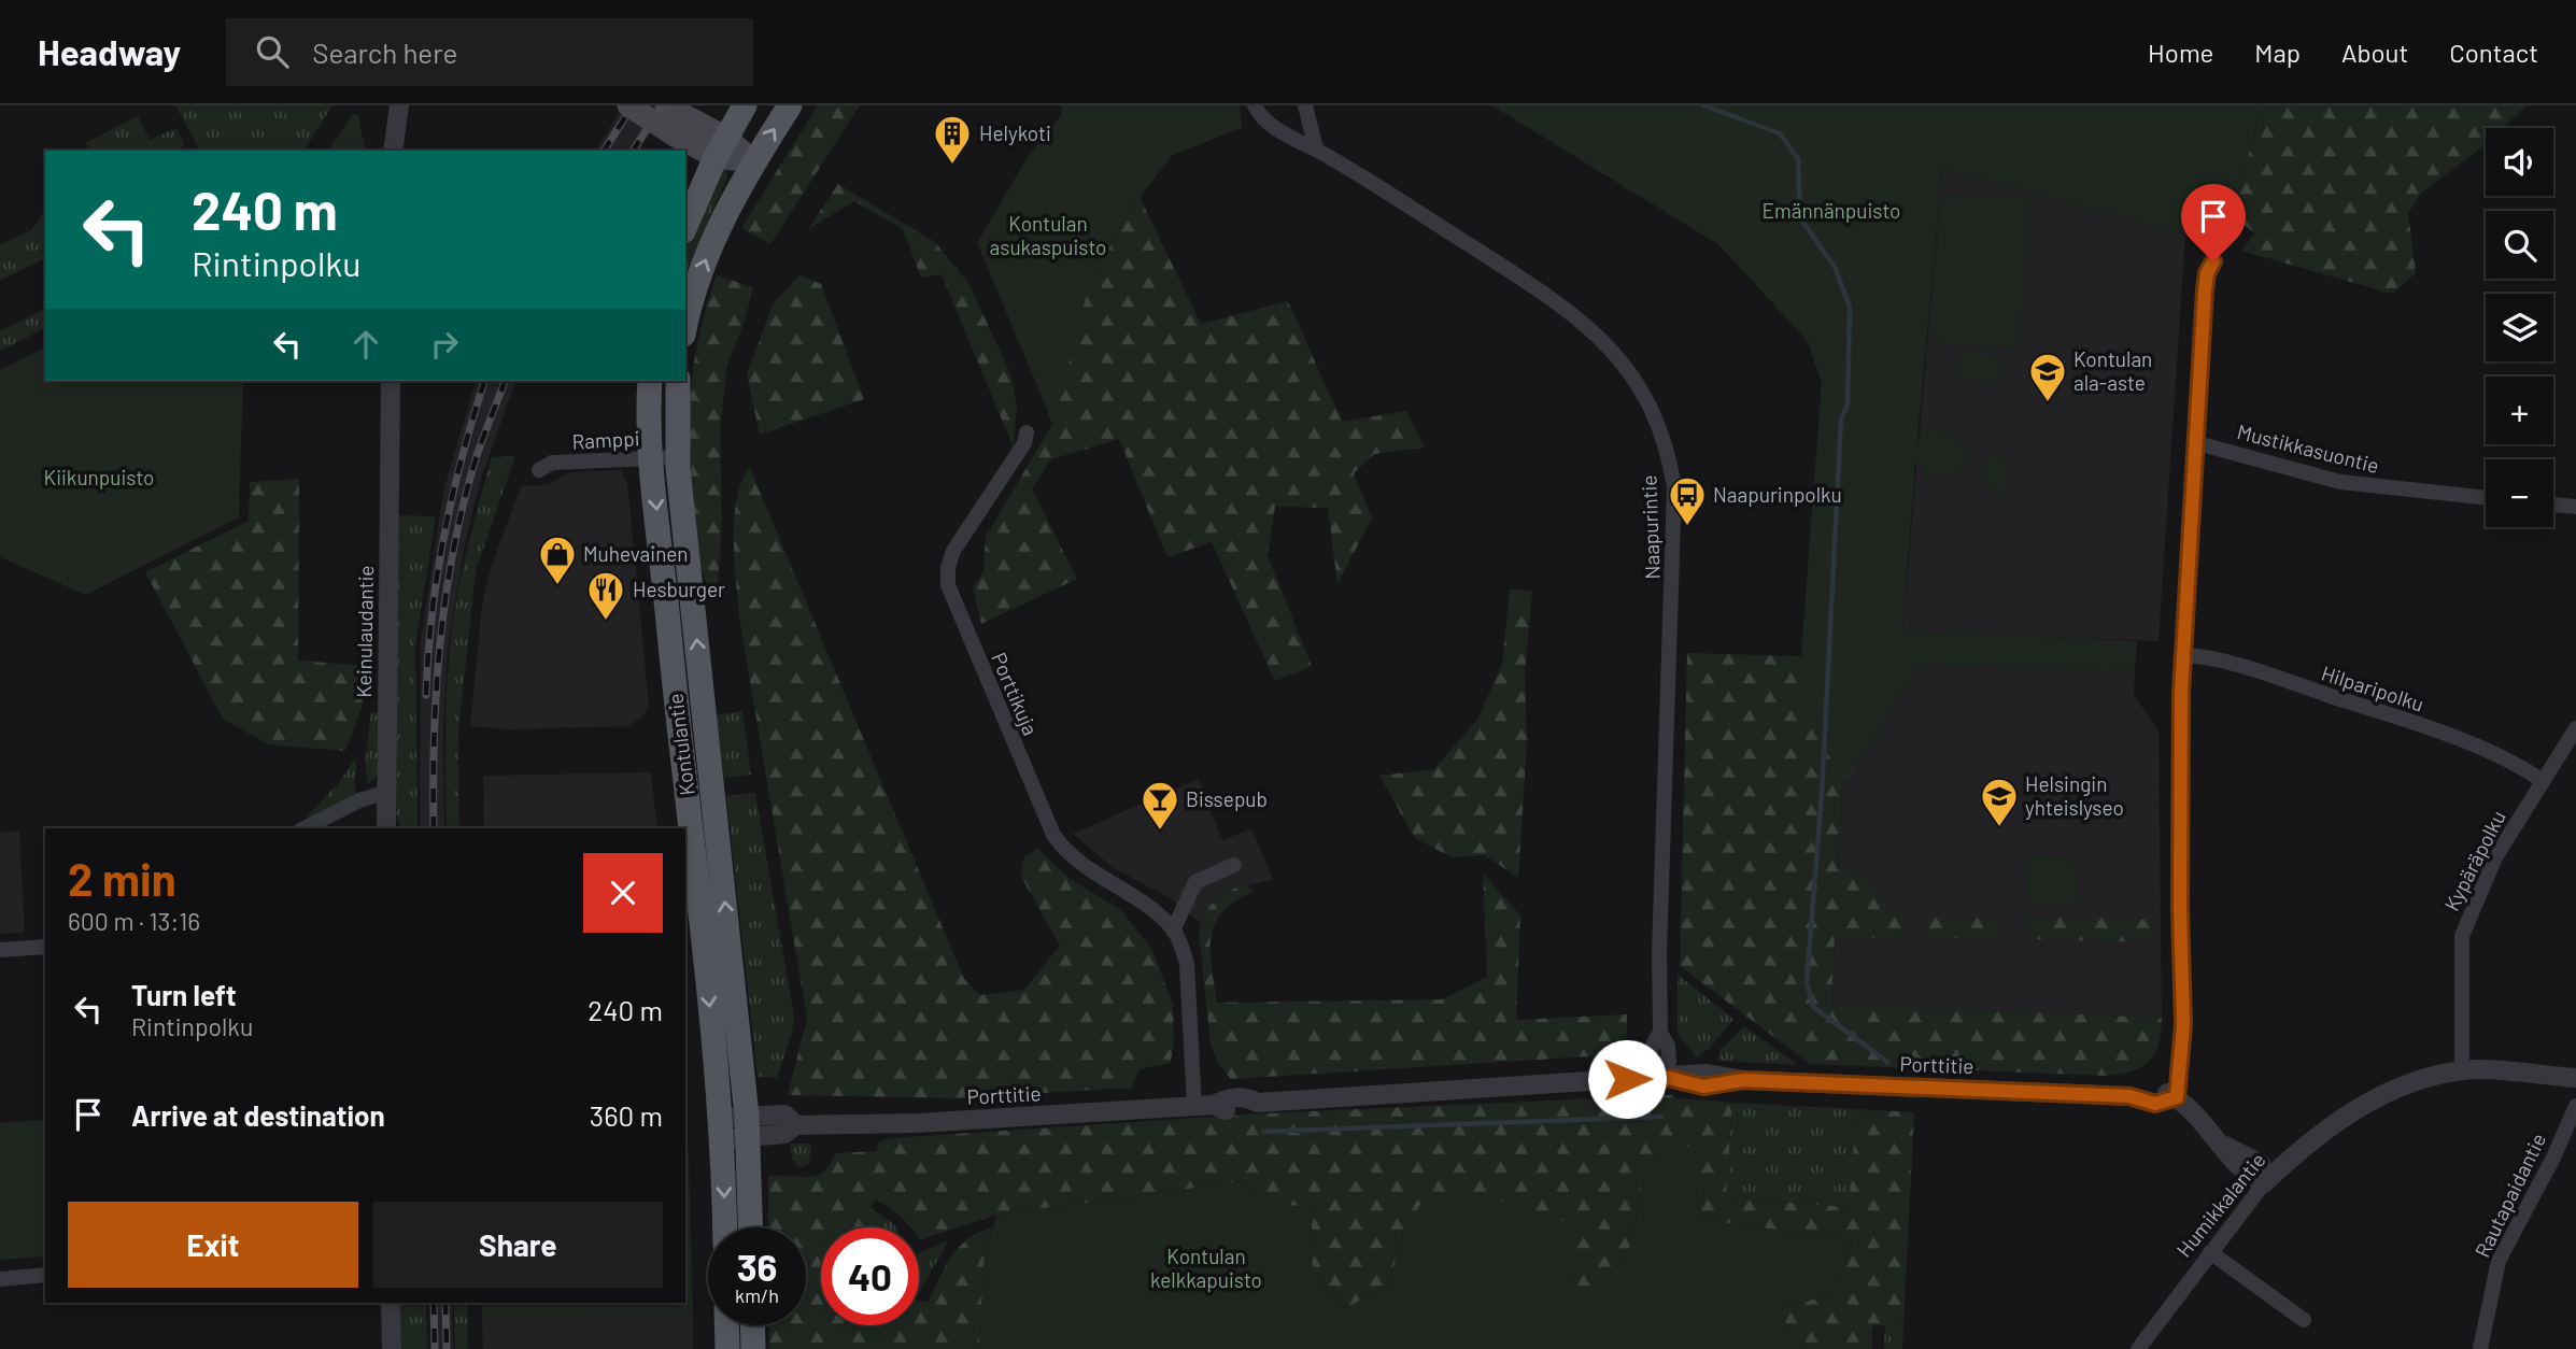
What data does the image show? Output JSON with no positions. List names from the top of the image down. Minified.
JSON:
{"streets":{"main road":["Kontulantie"],"street":["Ramppi","Mustikkasuontie","Naapurintie","Keinulaudantie","Hilparipolku","Porttikuja","Kypäräpolku","Porttitie","Rautapaidantie","Humikkalantie"]},"crossings":[["Ramppi","Kontulantie"],["Naapurintie","Porttitie"],["Hilparipolku","Kypäräpolku"],["Porttikuja","Porttitie"],["Kontulantie","Porttitie"],["Kypäräpolku","Humikkalantie"]],"parks":["Emännänpuisto","Kontulan asukaspuisto","Kiikunpuisto","Kontulan kelkkapuisto"],"places":{"building":["Helykoti"],"school or university":["Kontulan ala-aste","Helsingin yhteislyseo"],"bus stop":["Naapurinpolku"],"shop":["Muhevainen"],"restaurant":["Hesburger"],"bar":["Bissepub"]},"page":{"header":"Headway","search":"Search here","nav":["Home","Map","About","Contact"],"map_buttons":["+","−"],"turn":["240 m","Rintinpolku"],"heading":["2 min","600 m · 13:16"],"list":[{"name":"Turn left","note":"Rintinpolku","value":"240 m"},{"name":"Arrive at destination","value":"360 m"}],"buttons":["Exit","Share"],"speed":"36 km/h","limit":"40"}}
